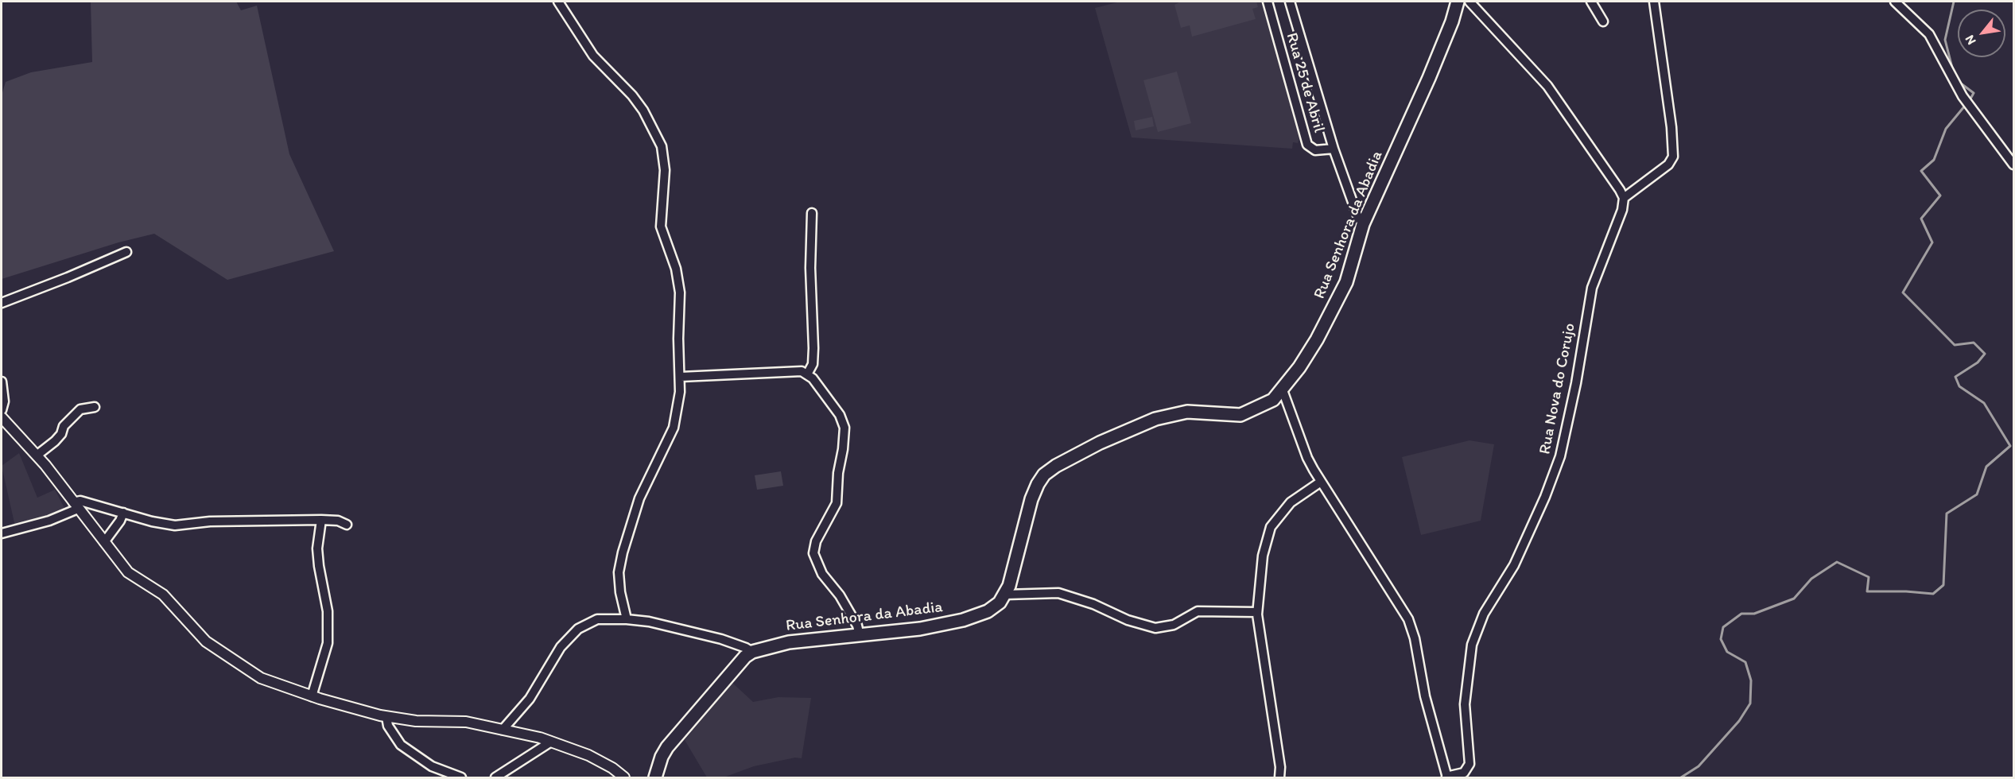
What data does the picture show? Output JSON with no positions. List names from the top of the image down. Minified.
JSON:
{"streets":{"main road":["Rua Senhora da Abadia"],"street":["Rua 25 de Abril","Rua Nova do Corujo"]},"crossings":[["Rua 25 de Abril","Rua Senhora da Abadia"]],"north":"bottom left"}
